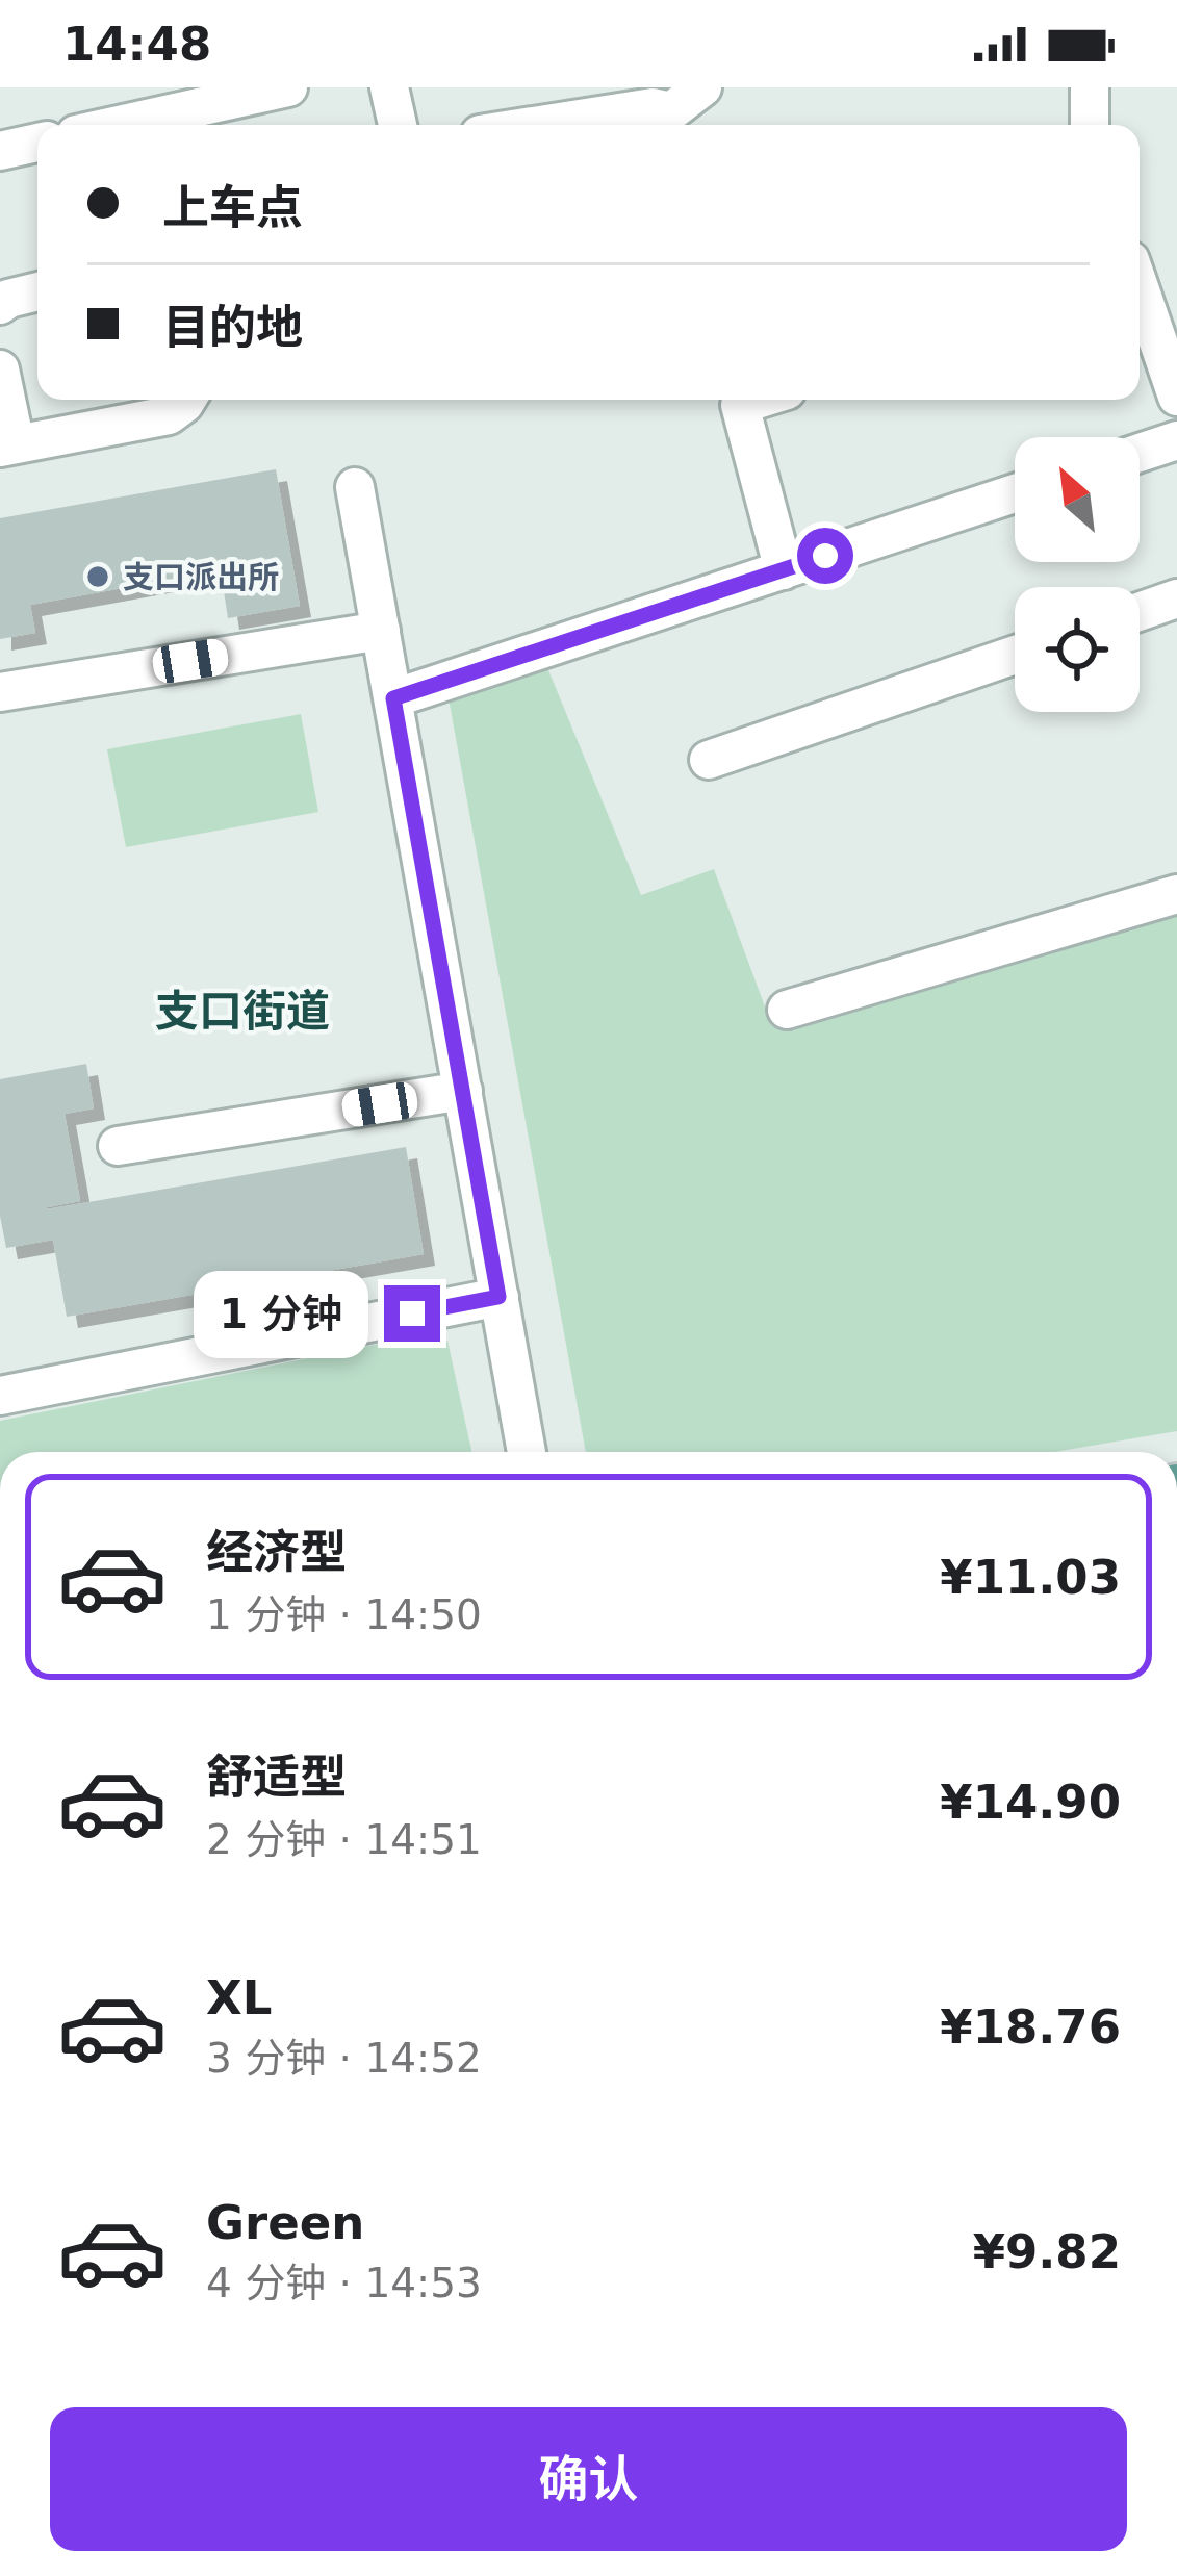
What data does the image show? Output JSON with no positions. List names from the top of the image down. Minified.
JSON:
{"districts":["支口街道"],"places":["支口派出所"],"north":"top left","page":{"status":"14:48","banner":["上车点","目的地"],"bubble":"1 分钟","list":[{"name":"经济型","note":"1 分钟 · 14:50","value":"¥11.03"},{"name":"舒适型","note":"2 分钟 · 14:51","value":"¥14.90"},{"name":"XL","note":"3 分钟 · 14:52","value":"¥18.76"},{"name":"Green","note":"4 分钟 · 14:53","value":"¥9.82"}],"buttons":"确认"}}
